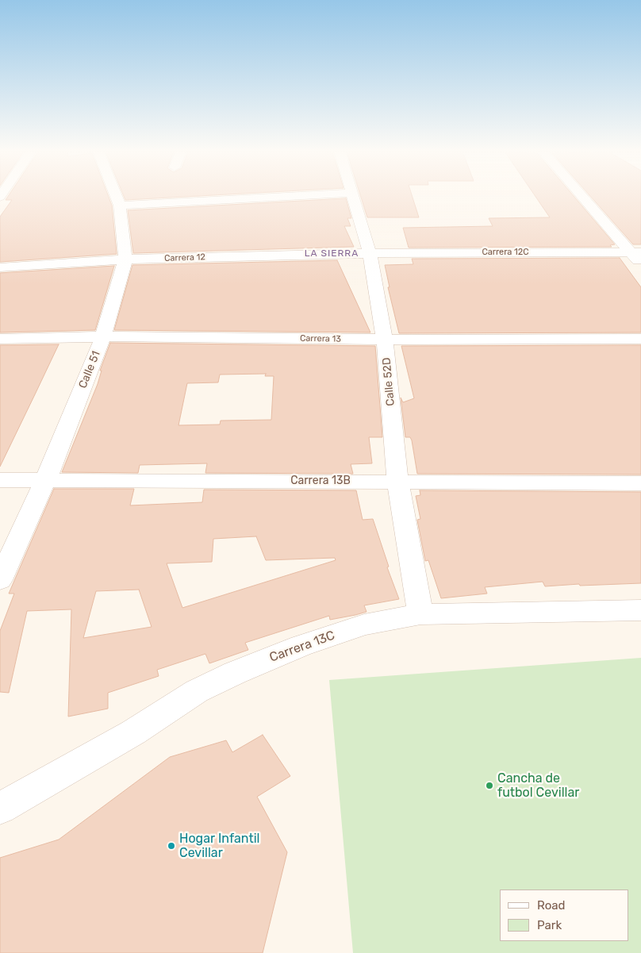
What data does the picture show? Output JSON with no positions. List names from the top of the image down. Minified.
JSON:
{"streets":{"street":["Carrera 12C","Carrera 12","Carrera 13","Calle 51","Calle 52D","Carrera 13B","Carrera 13C"]},"crossings":[["Carrera 12C","Carrera 12"],["Carrera 12C","Calle 52D"],["Carrera 12","Calle 51"],["Carrera 12","Calle 52D"],["Carrera 13","Calle 51"],["Carrera 13","Calle 52D"],["Calle 51","Carrera 13B"],["Calle 52D","Carrera 13B"],["Calle 52D","Carrera 13C"]],"districts":["LA SIERRA"],"places":["Cancha de futbol Cevillar","Hogar Infantil Cevillar"],"legend":["Road","Park"]}
